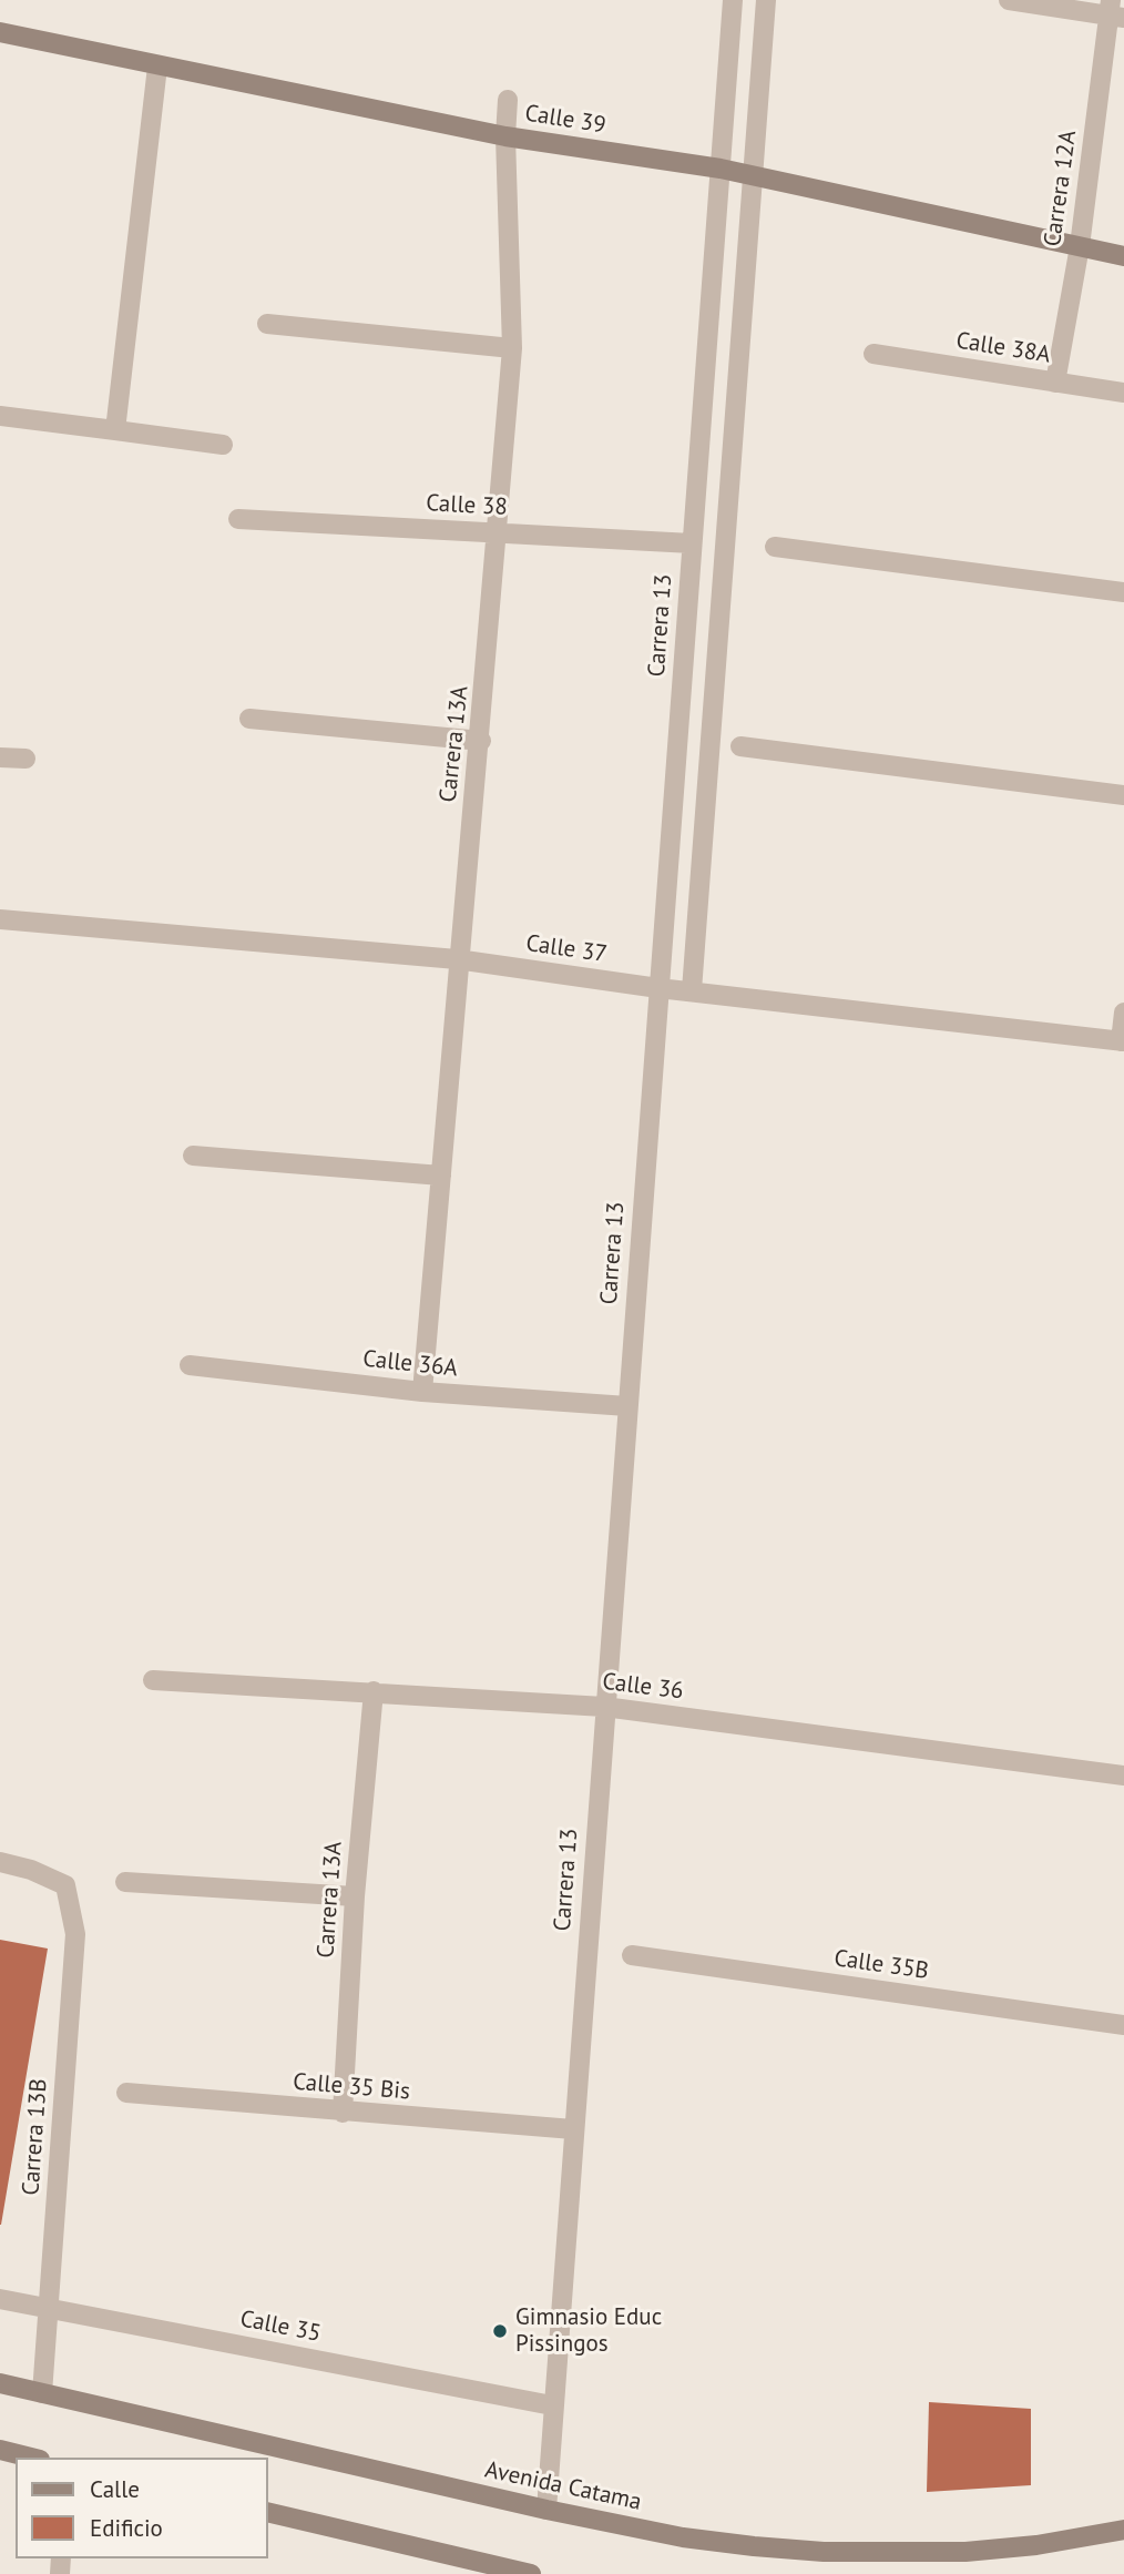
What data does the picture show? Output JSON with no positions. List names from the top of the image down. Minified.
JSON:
{"streets":{"main road":["Calle 39","Avenida Catama"],"street":["Carrera 12A","Calle 38A","Calle 38","Carrera 13","Carrera 13A","Calle 37","Calle 36A","Calle 36","Calle 35B","Calle 35 Bis","Carrera 13B","Calle 35"]},"crossings":[["Calle 39","Carrera 12A"],["Calle 39","Carrera 13"],["Calle 39","Carrera 13A"],["Carrera 12A","Calle 38A"],["Calle 38","Carrera 13"],["Calle 38","Carrera 13A"],["Carrera 13","Calle 37"],["Carrera 13","Calle 36A"],["Carrera 13","Calle 36"],["Carrera 13","Calle 35 Bis"],["Carrera 13","Calle 35"],["Carrera 13","Avenida Catama"],["Carrera 13A","Calle 37"],["Carrera 13A","Calle 36A"],["Carrera 13A","Calle 36"],["Carrera 13A","Calle 35 Bis"],["Carrera 13B","Calle 35"],["Carrera 13B","Avenida Catama"]],"places":["Gimnasio Educ Pissingos"],"legend":["Calle","Edificio"]}
